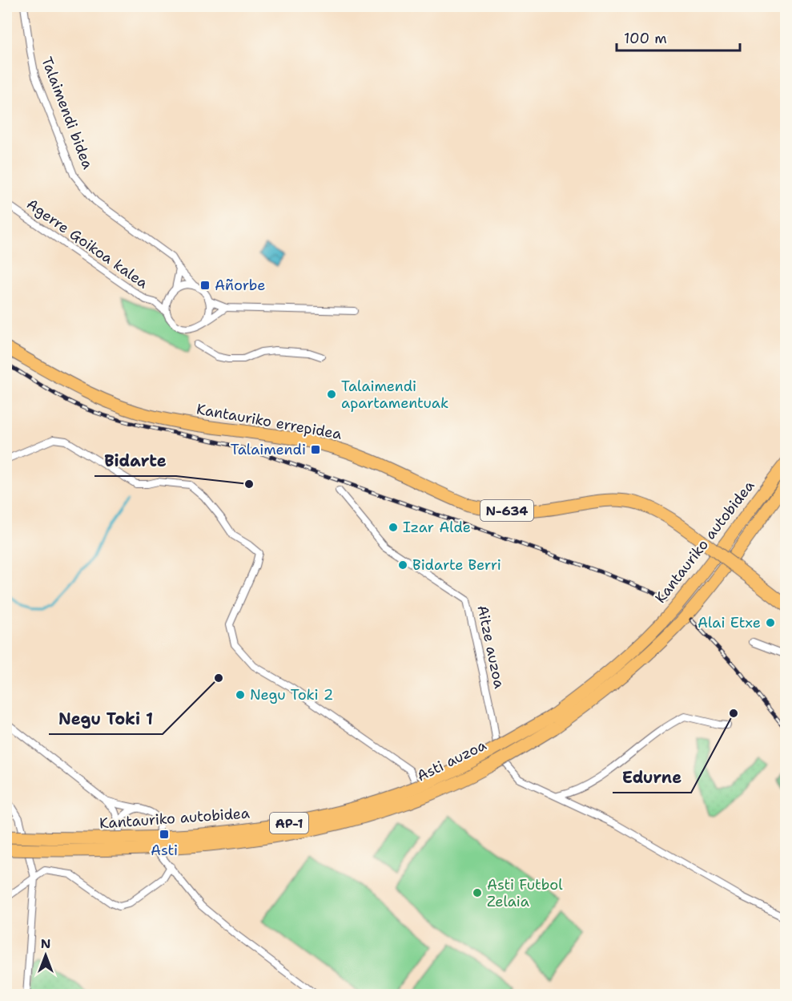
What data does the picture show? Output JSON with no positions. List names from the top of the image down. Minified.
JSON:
{"streets":{"highway":["Kantauriko errepidea","N-634","Kantauriko autobidea","AP-1"],"street":["Talaimendi bidea","Agerre Goikoa kalea","Aitze auzoa","Asti auzoa"]},"crossings":[["Talaimendi bidea","Agerre Goikoa kalea"],["Aitze auzoa","Asti auzoa"]],"places":{"transit":["Añorbe","Talaimendi","Asti"],"other":["Talaimendi apartamentuak","Bidarte","Izar Alde","Bidarte Berri","Alai Etxe","Negu Toki 1","Negu Toki 2","Edurne","Asti Futbol Zelaia"]},"scale_bar":"100 m","north":"top"}
